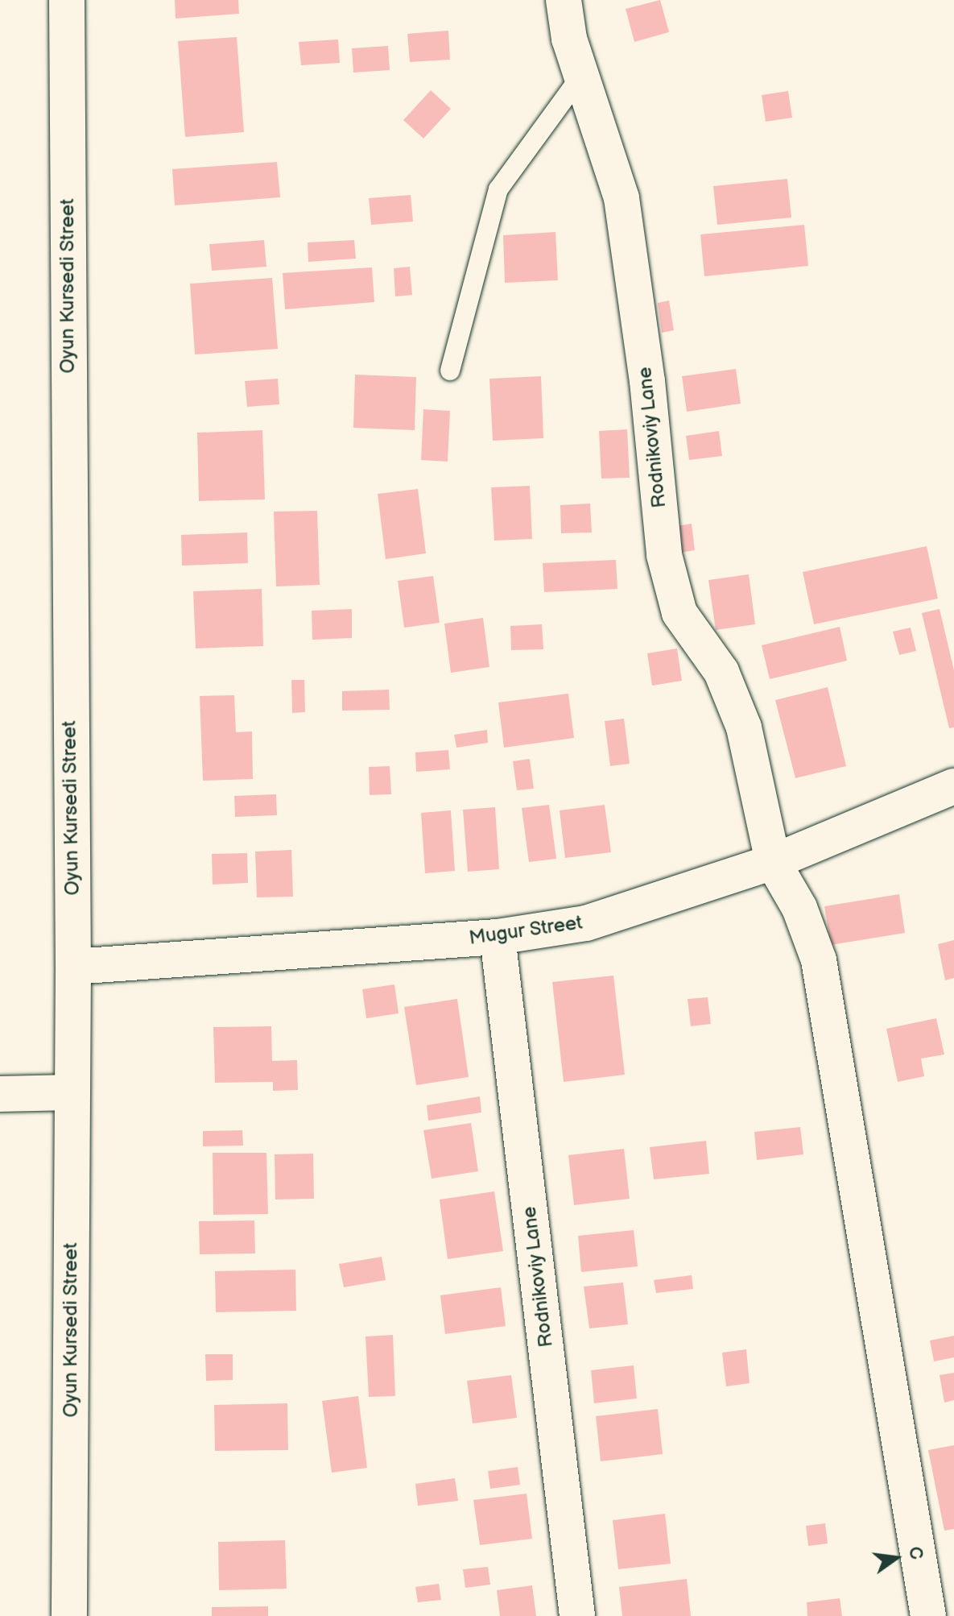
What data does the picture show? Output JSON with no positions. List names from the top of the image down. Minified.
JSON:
{"streets":{"street":["Oyun Kursedi Street","Rodnikoviy Lane","Mugur Street"]},"crossings":[["Oyun Kursedi Street","Mugur Street"],["Rodnikoviy Lane","Mugur Street"]],"north":"right"}
